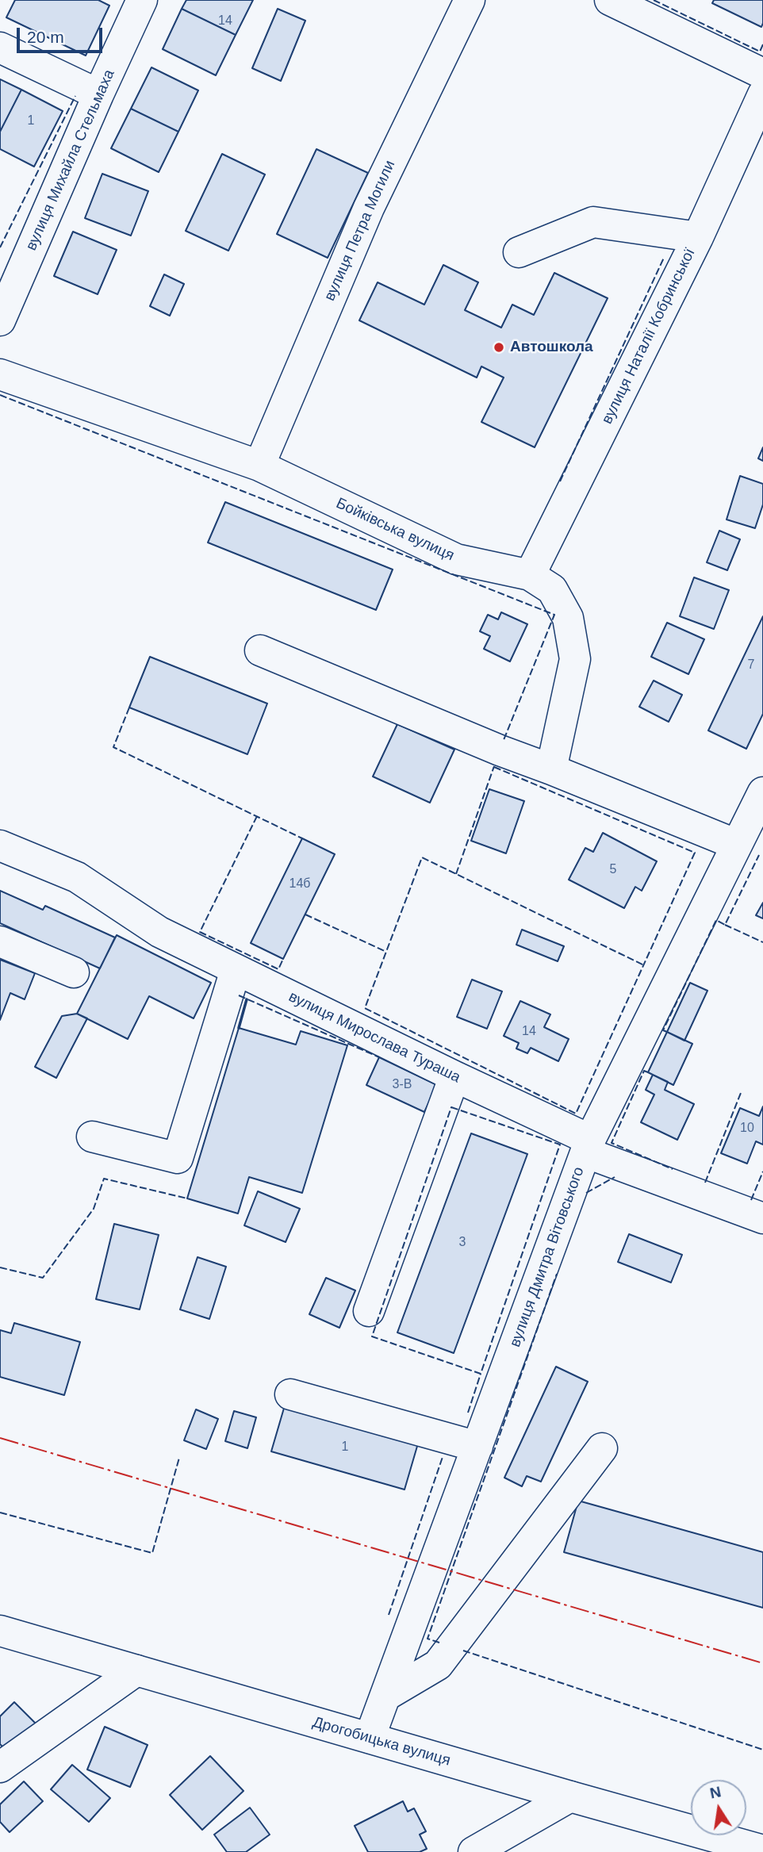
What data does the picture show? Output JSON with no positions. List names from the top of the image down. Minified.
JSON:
{"streets":{"street":["вулиця Михайла Стельмаха","вулиця Петра Могили","вулиця Наталії Кобринської","Бойківська вулиця","вулиця Мирослава Тураша","вулиця Дмитра Вітовського","Дрогобицька вулиця"]},"crossings":[["вулиця Петра Могили","Бойківська вулиця"],["вулиця Наталії Кобринської","Бойківська вулиця"],["вулиця Мирослава Тураша","вулиця Дмитра Вітовського"],["вулиця Дмитра Вітовського","Дрогобицька вулиця"]],"places":["Автошкола"],"house_numbers":["14","1","7","5","14б","14","3-В","10","3","1"],"scale_bar":"20 m","north":"top"}
